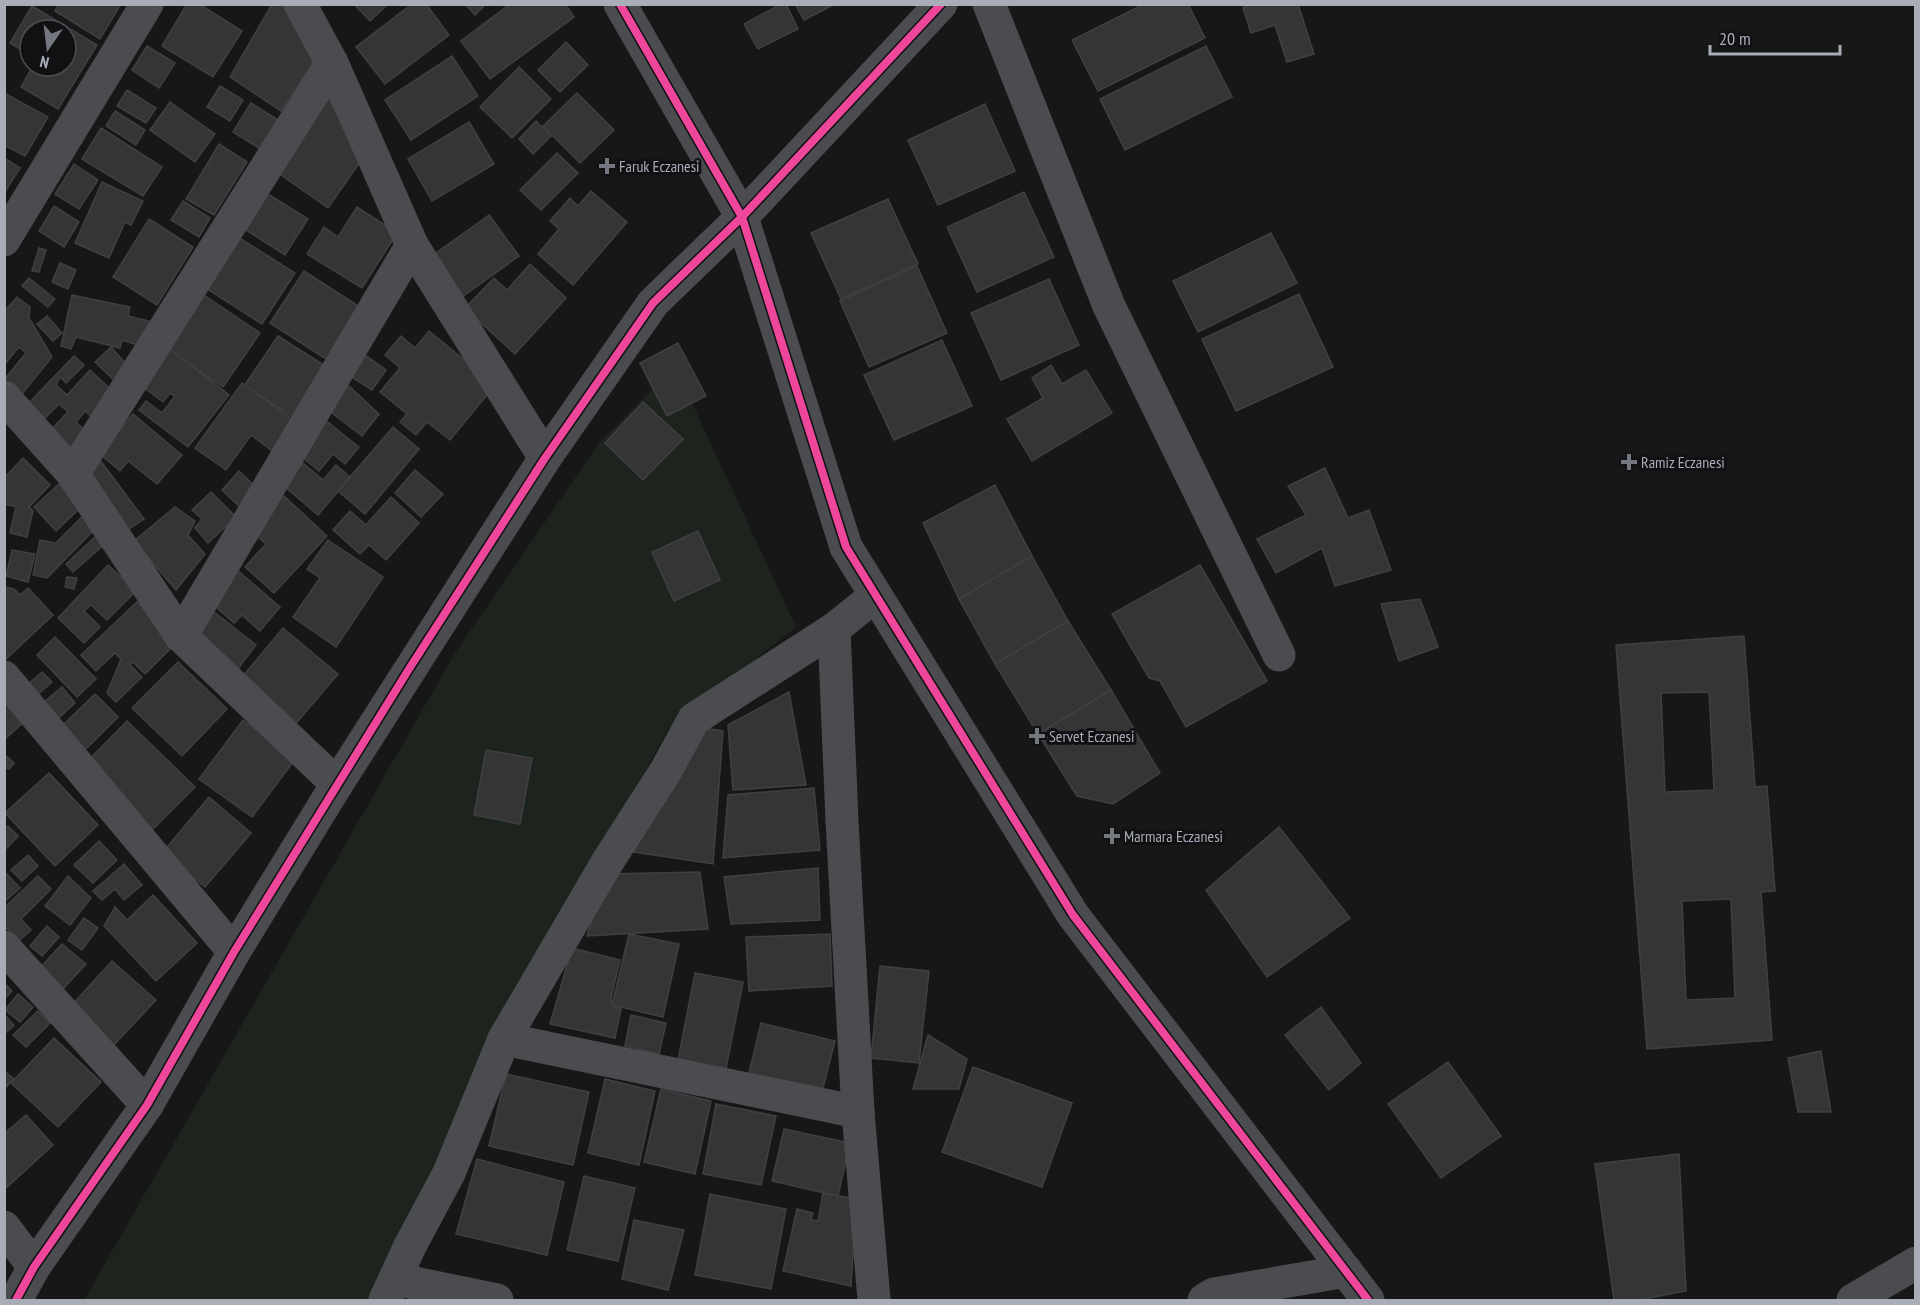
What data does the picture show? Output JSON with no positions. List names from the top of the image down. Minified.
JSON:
{"places":{"health":["Faruk Eczanesi","Ramiz Eczanesi","Servet Eczanesi","Marmara Eczanesi"]},"scale_bar":"20 m","north":"bottom"}
